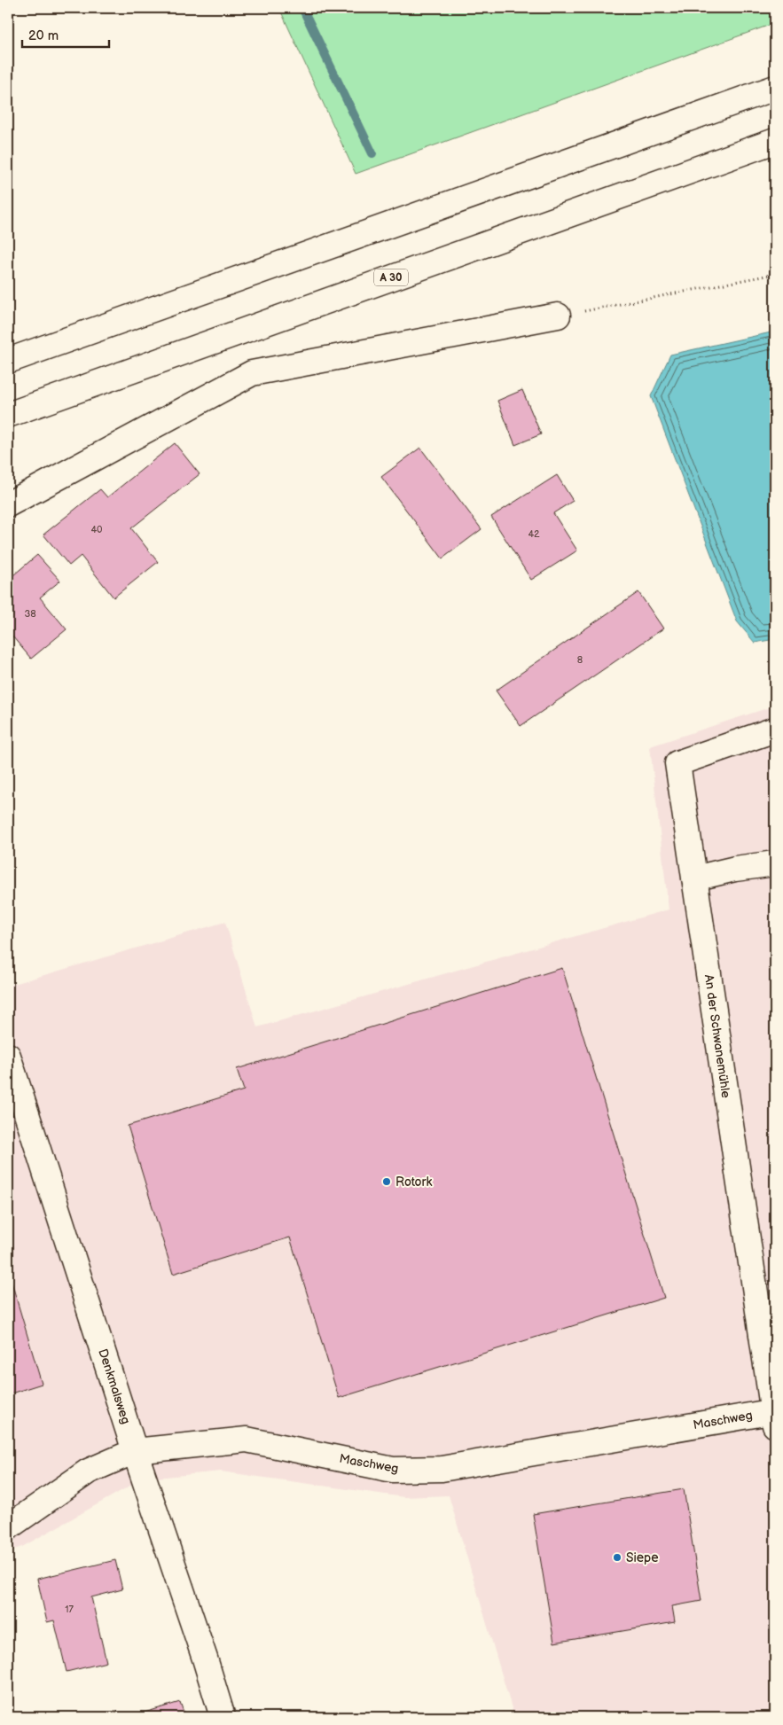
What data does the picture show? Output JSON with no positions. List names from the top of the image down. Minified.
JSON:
{"streets":{"main road":["A 30","An der Schwanemühle","Denkmalsweg","Maschweg"]},"crossings":[["An der Schwanemühle","Maschweg"],["Denkmalsweg","Maschweg"]],"places":["Rotork","Siepe"],"house_numbers":["40","42","38","8","17"],"scale_bar":"20 m"}
